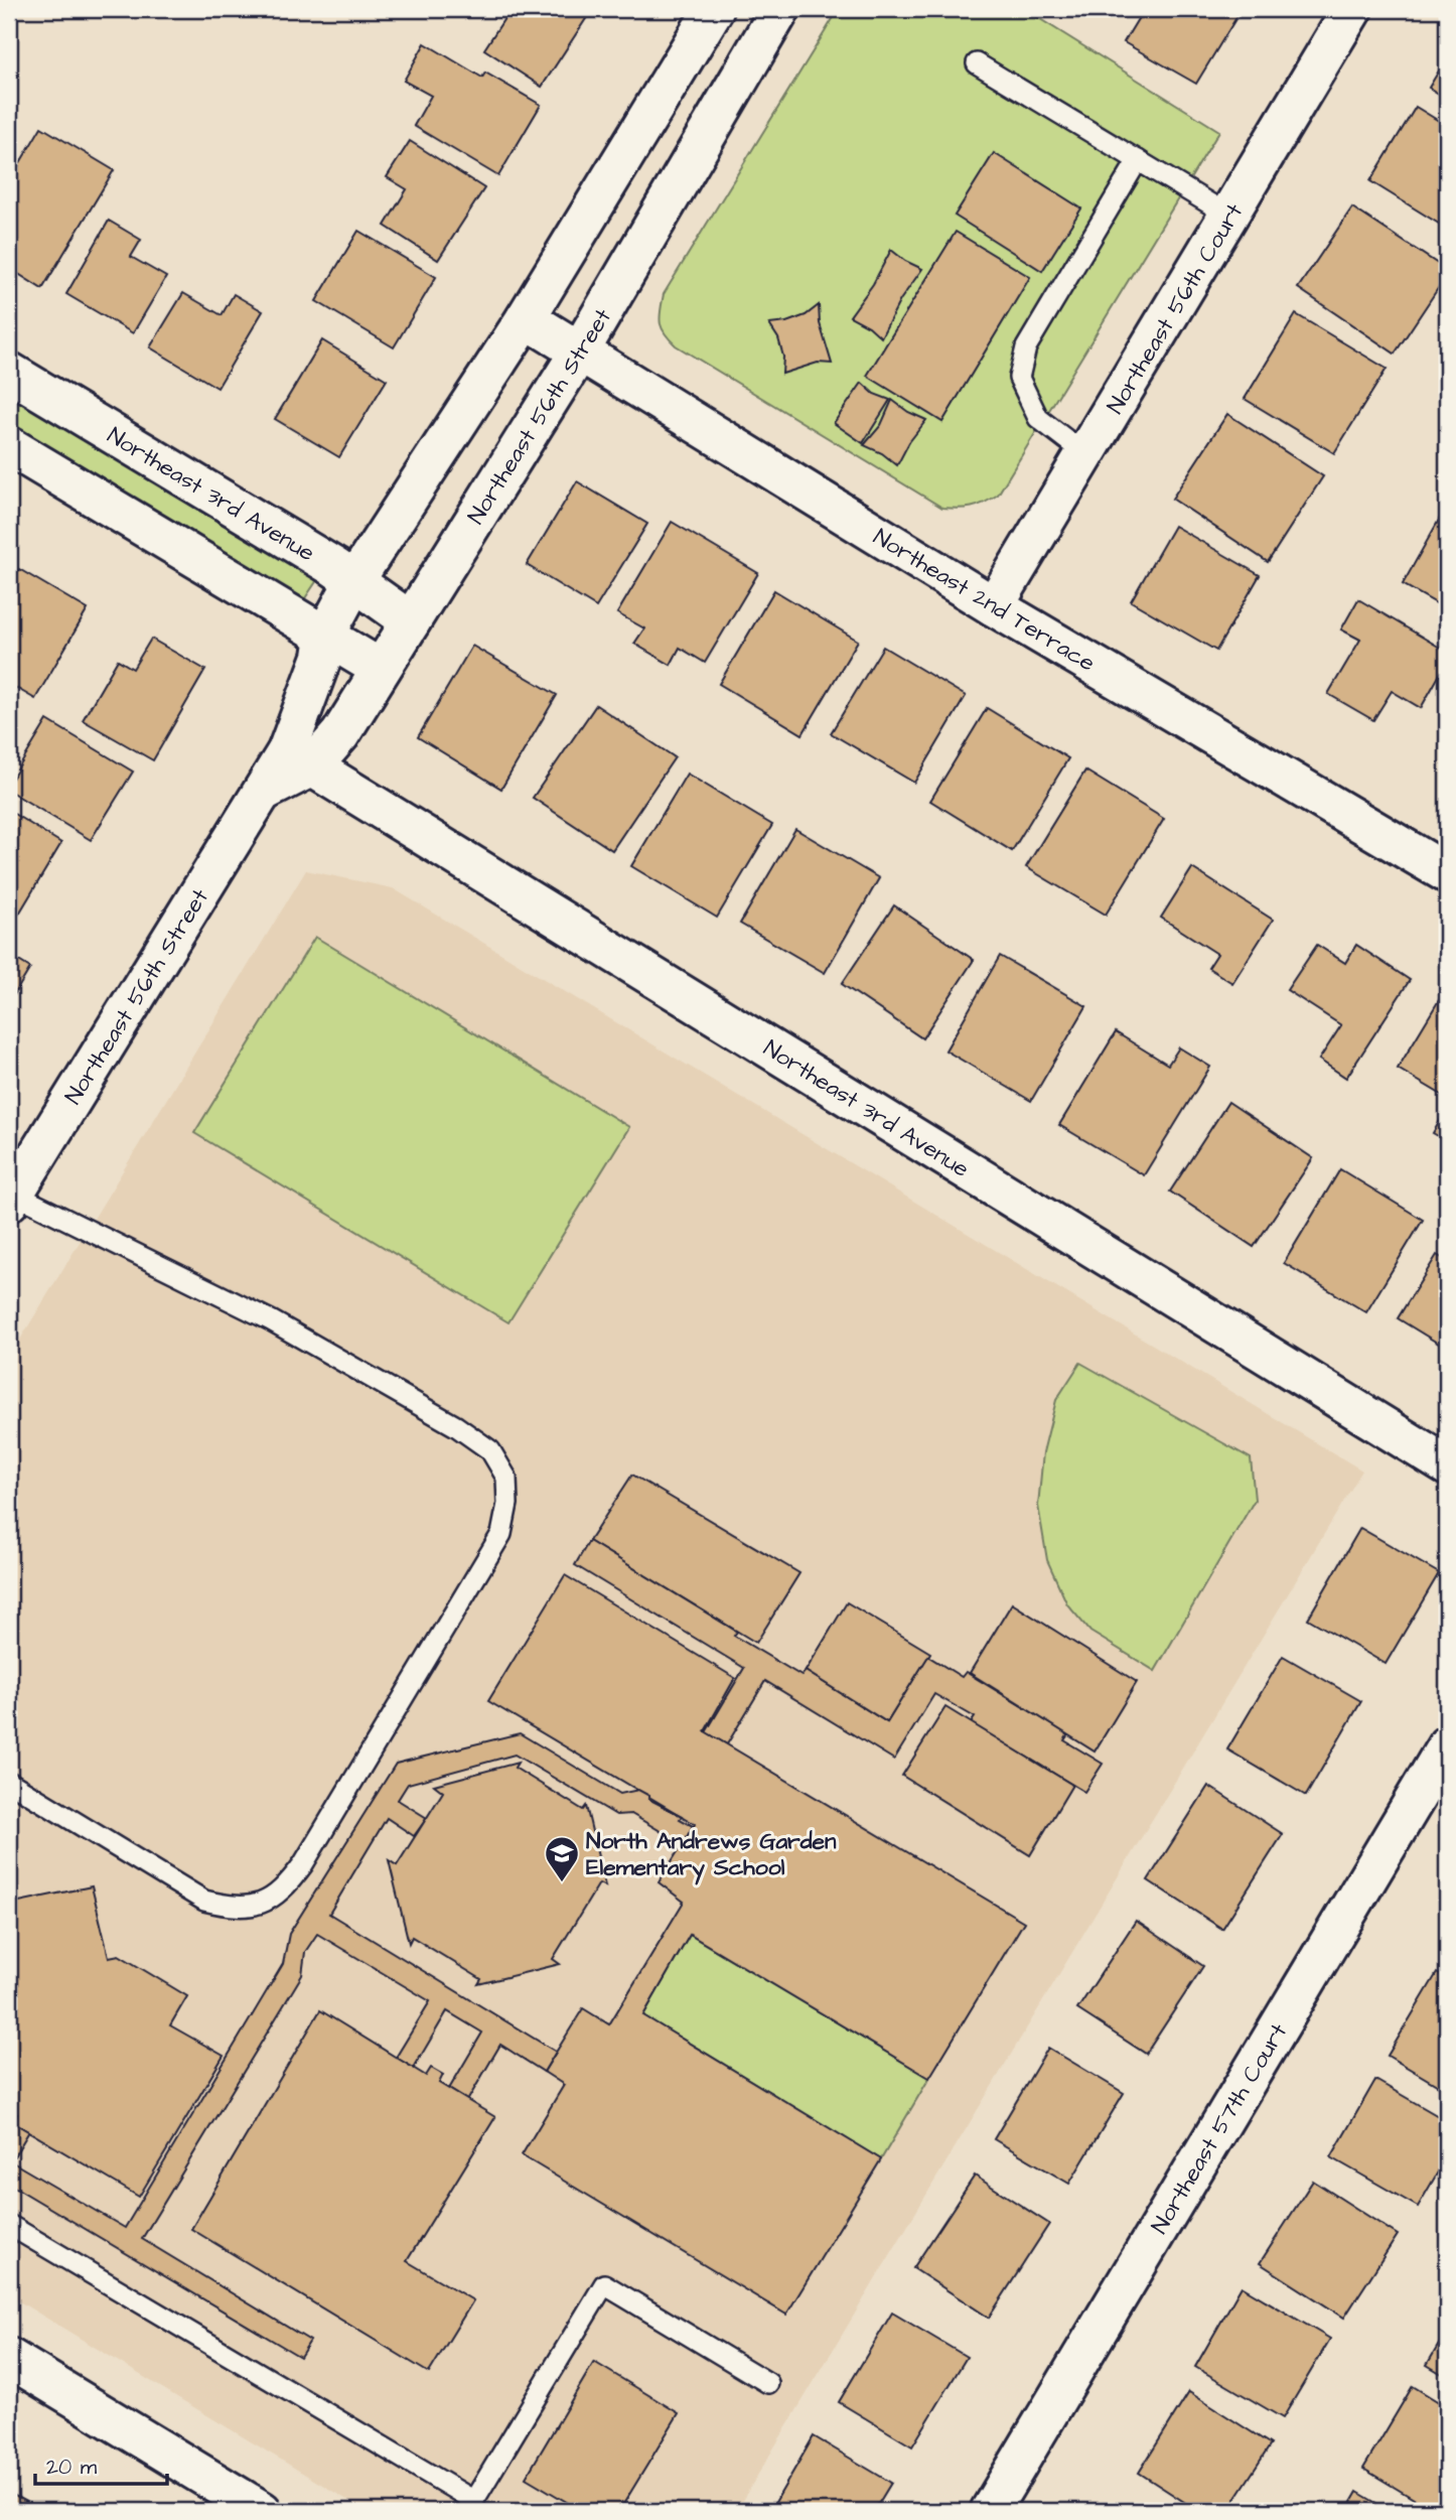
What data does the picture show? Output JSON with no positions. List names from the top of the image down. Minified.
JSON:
{"streets":{"street":["Northeast 56th Court","Northeast 56th Street","Northeast 3rd Avenue","Northeast 2nd Terrace","Northeast 57th Court"]},"crossings":[["Northeast 56th Court","Northeast 2nd Terrace"],["Northeast 56th Street","Northeast 3rd Avenue"],["Northeast 56th Street","Northeast 2nd Terrace"]],"places":{"school or university":["North Andrews Garden Elementary School"]},"scale_bar":"20 m"}
